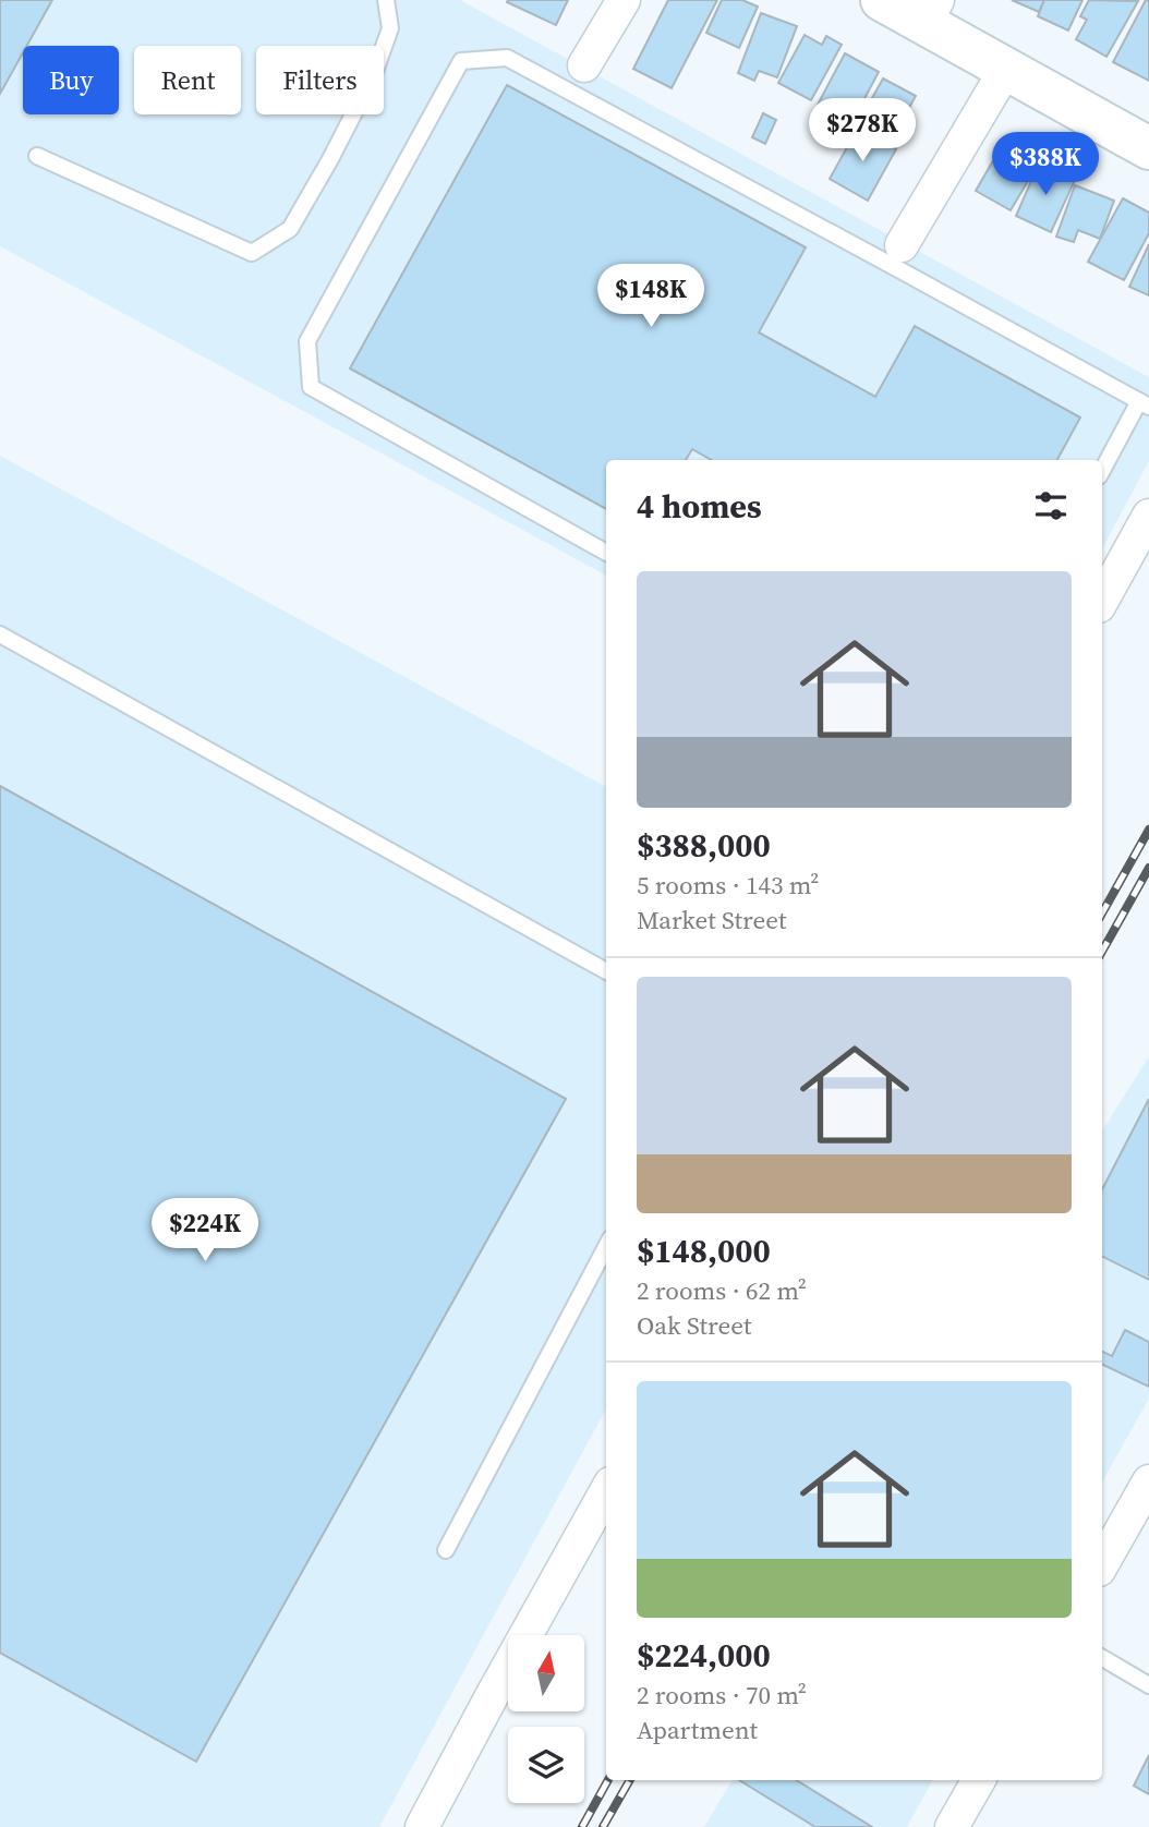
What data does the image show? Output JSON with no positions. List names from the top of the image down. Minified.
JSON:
{"north":"top","page":{"chip":["Buy","Rent","Filters"],"price":["$278K","$388K","$148K","$224K"],"heading":"4 homes","list":[{"name":"$388,000","note":"5 rooms · 143 m² · Market Street"},{"name":"$148,000","note":"2 rooms · 62 m² · Oak Street"},{"name":"$224,000","note":"2 rooms · 70 m² · Apartment"}]}}
